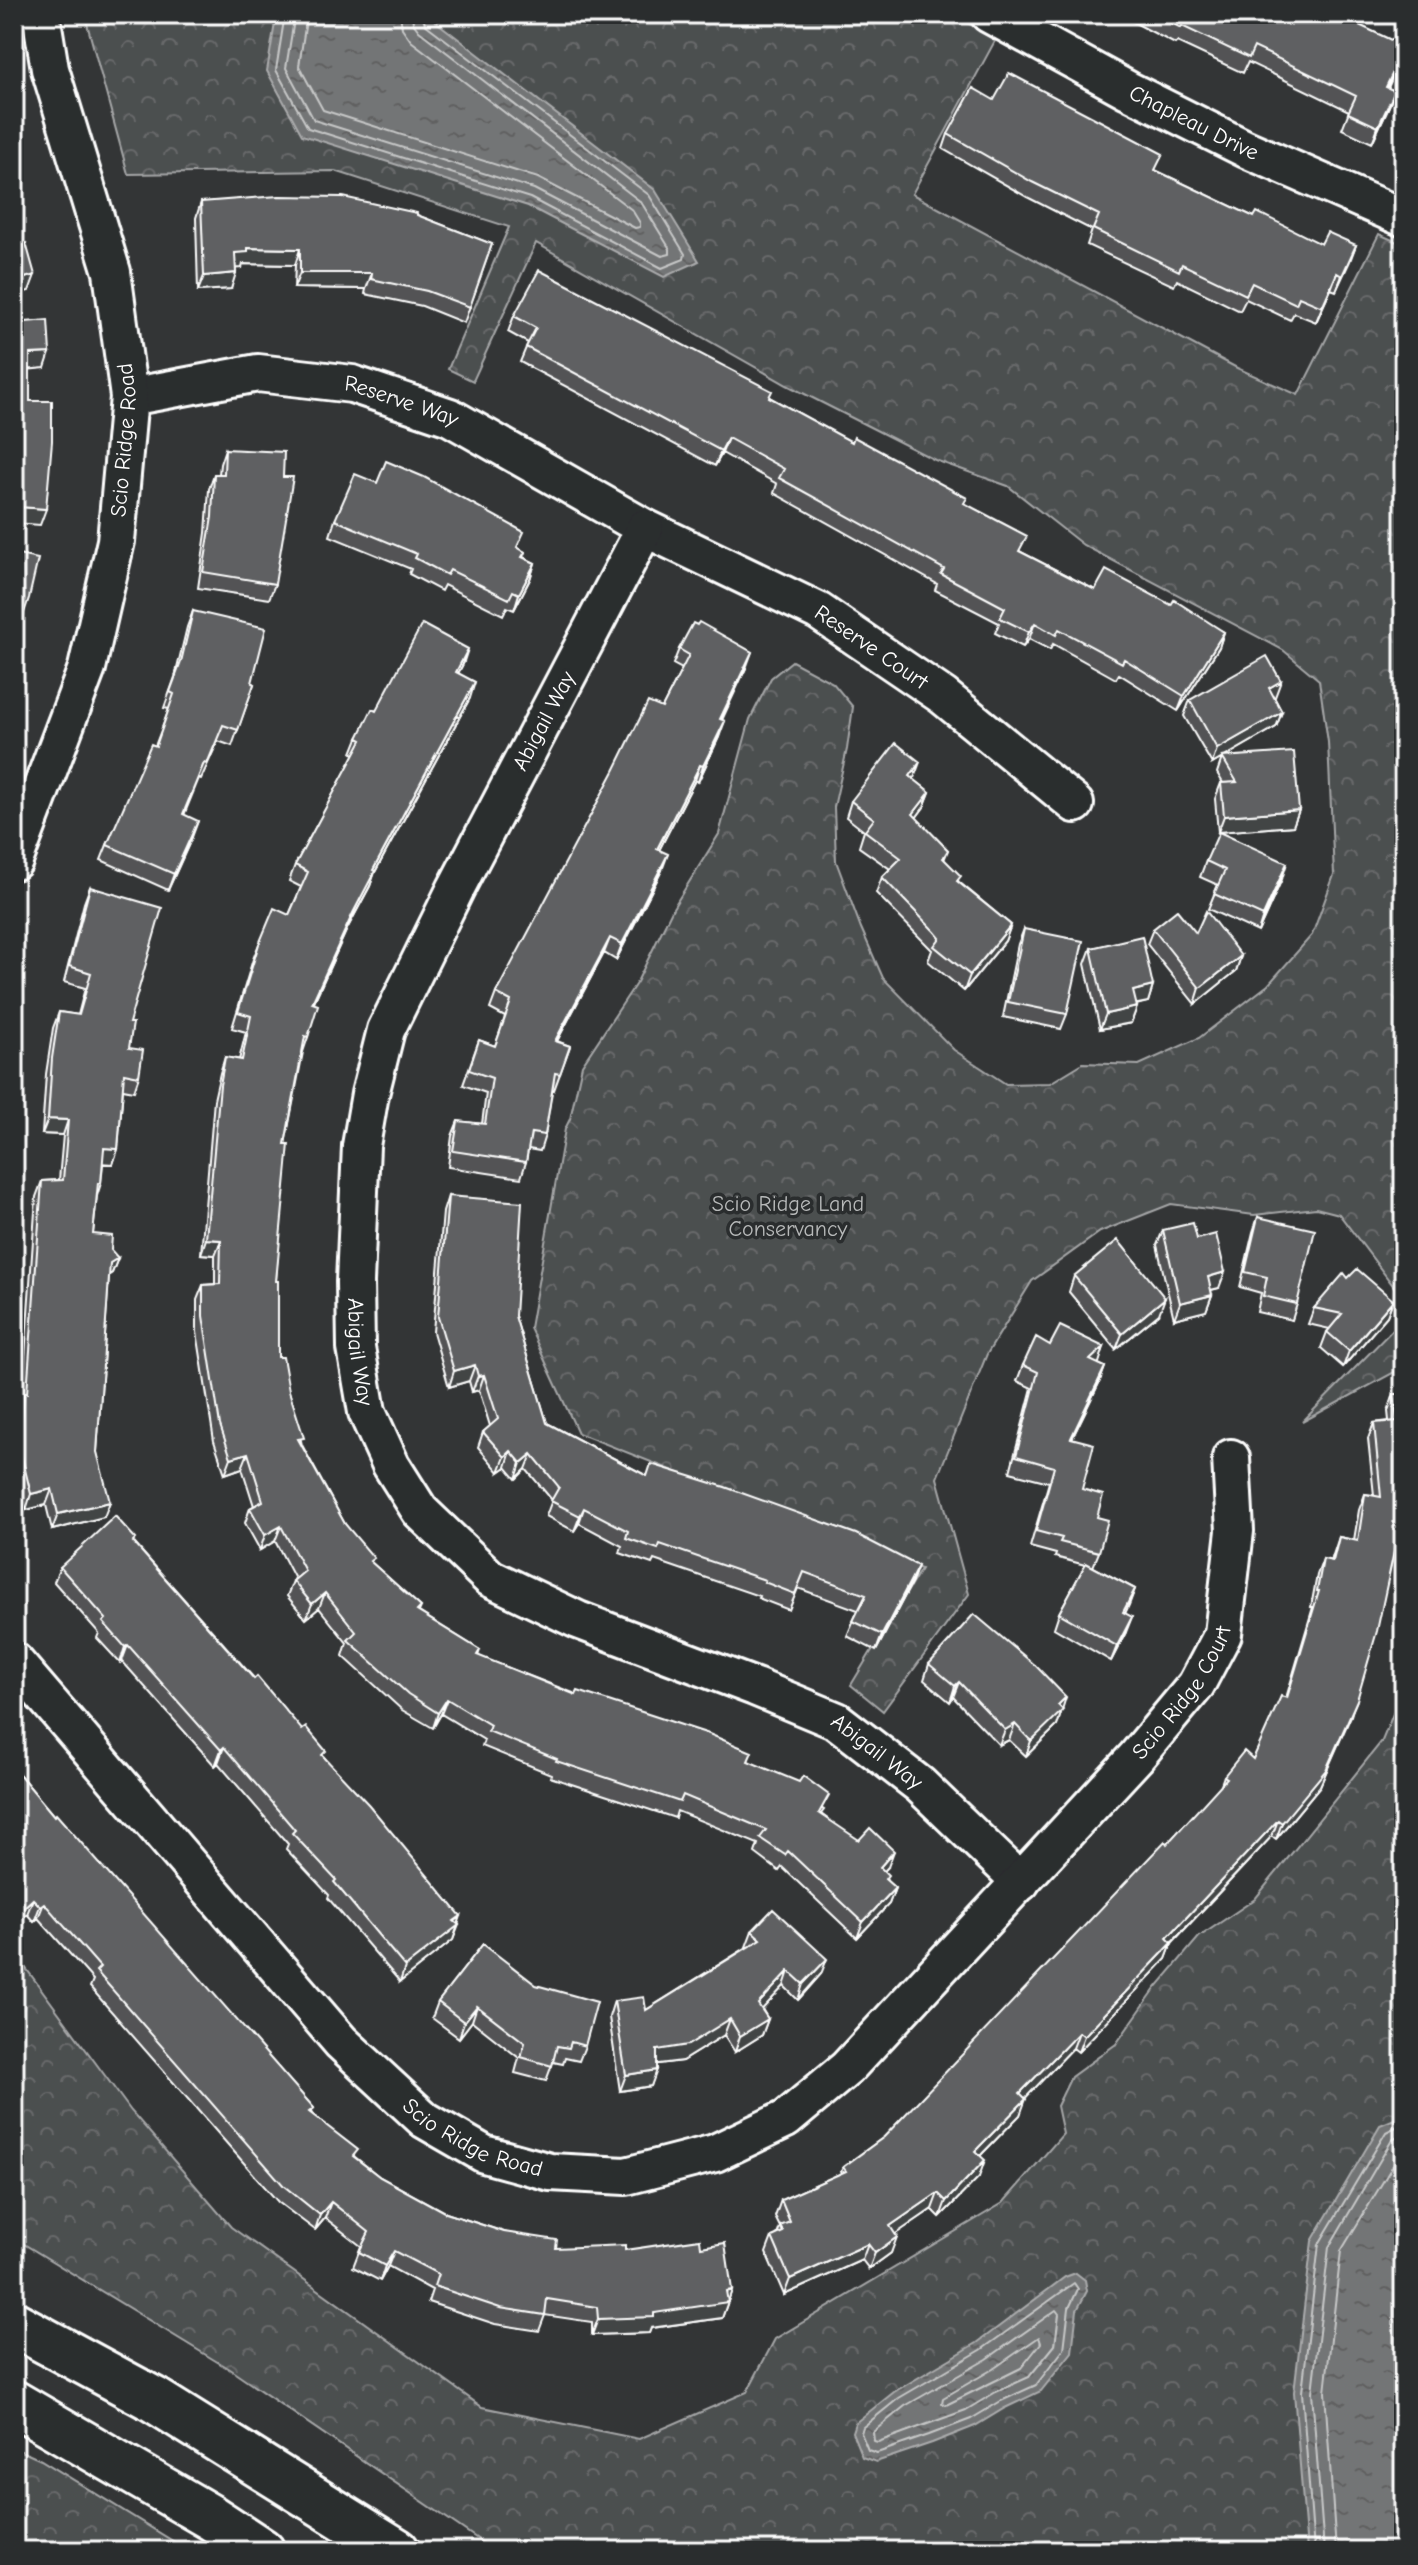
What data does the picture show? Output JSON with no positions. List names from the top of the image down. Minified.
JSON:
{"streets":{"street":["Chapleau Drive","Reserve Way","Scio Ridge Road","Reserve Court","Abigail Way","Scio Ridge Court"]},"crossings":[["Reserve Way","Scio Ridge Road"],["Reserve Way","Reserve Court"],["Reserve Way","Abigail Way"],["Scio Ridge Road","Abigail Way"],["Scio Ridge Road","Scio Ridge Court"],["Reserve Court","Abigail Way"],["Abigail Way","Scio Ridge Court"]],"parks":["Scio Ridge Land Conservancy"]}
